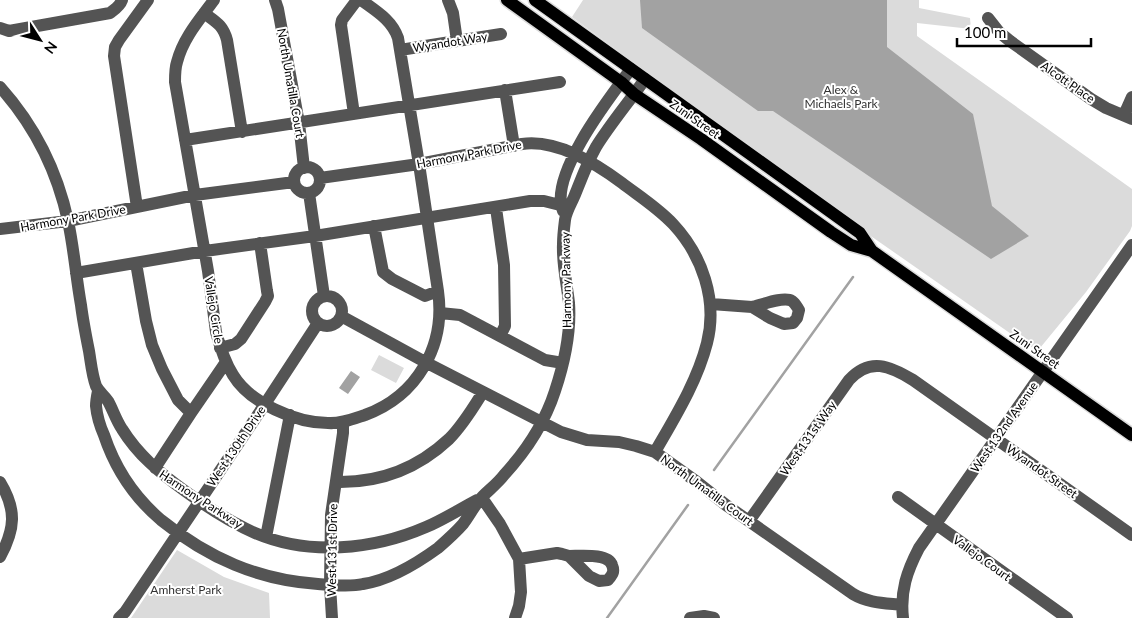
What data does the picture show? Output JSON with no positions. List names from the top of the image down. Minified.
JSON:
{"streets":{"main road":["Zuni Street"],"street":["Wyandot Way","Alcott Place","North Umatilla Court","Harmony Park Drive","Harmony Parkway","Vallejo Circle","West 132nd Avenue","West 131st Way","West 130th Drive","Wyandot Street","West 131st Drive","Vallejo Court"]},"crossings":[["Wyandot Way","Vallejo Circle"],["North Umatilla Court","Harmony Park Drive"],["North Umatilla Court","Harmony Parkway"],["North Umatilla Court","Vallejo Circle"],["North Umatilla Court","West 132nd Avenue"],["North Umatilla Court","West 131st Way"],["North Umatilla Court","West 130th Drive"],["Zuni Street","Harmony Parkway"],["Zuni Street","West 132nd Avenue"],["Harmony Park Drive","Harmony Parkway"],["Harmony Park Drive","Vallejo Circle"],["Harmony Parkway","West 130th Drive"],["Harmony Parkway","West 131st Drive"],["Vallejo Circle","West 130th Drive"],["Vallejo Circle","West 131st Drive"],["West 132nd Avenue","Wyandot Street"],["West 132nd Avenue","Vallejo Court"],["West 131st Way","Wyandot Street"]],"parks":["Alex & Michaels Park","Amherst Park"],"scale_bar":"100 m","north":"bottom right"}
